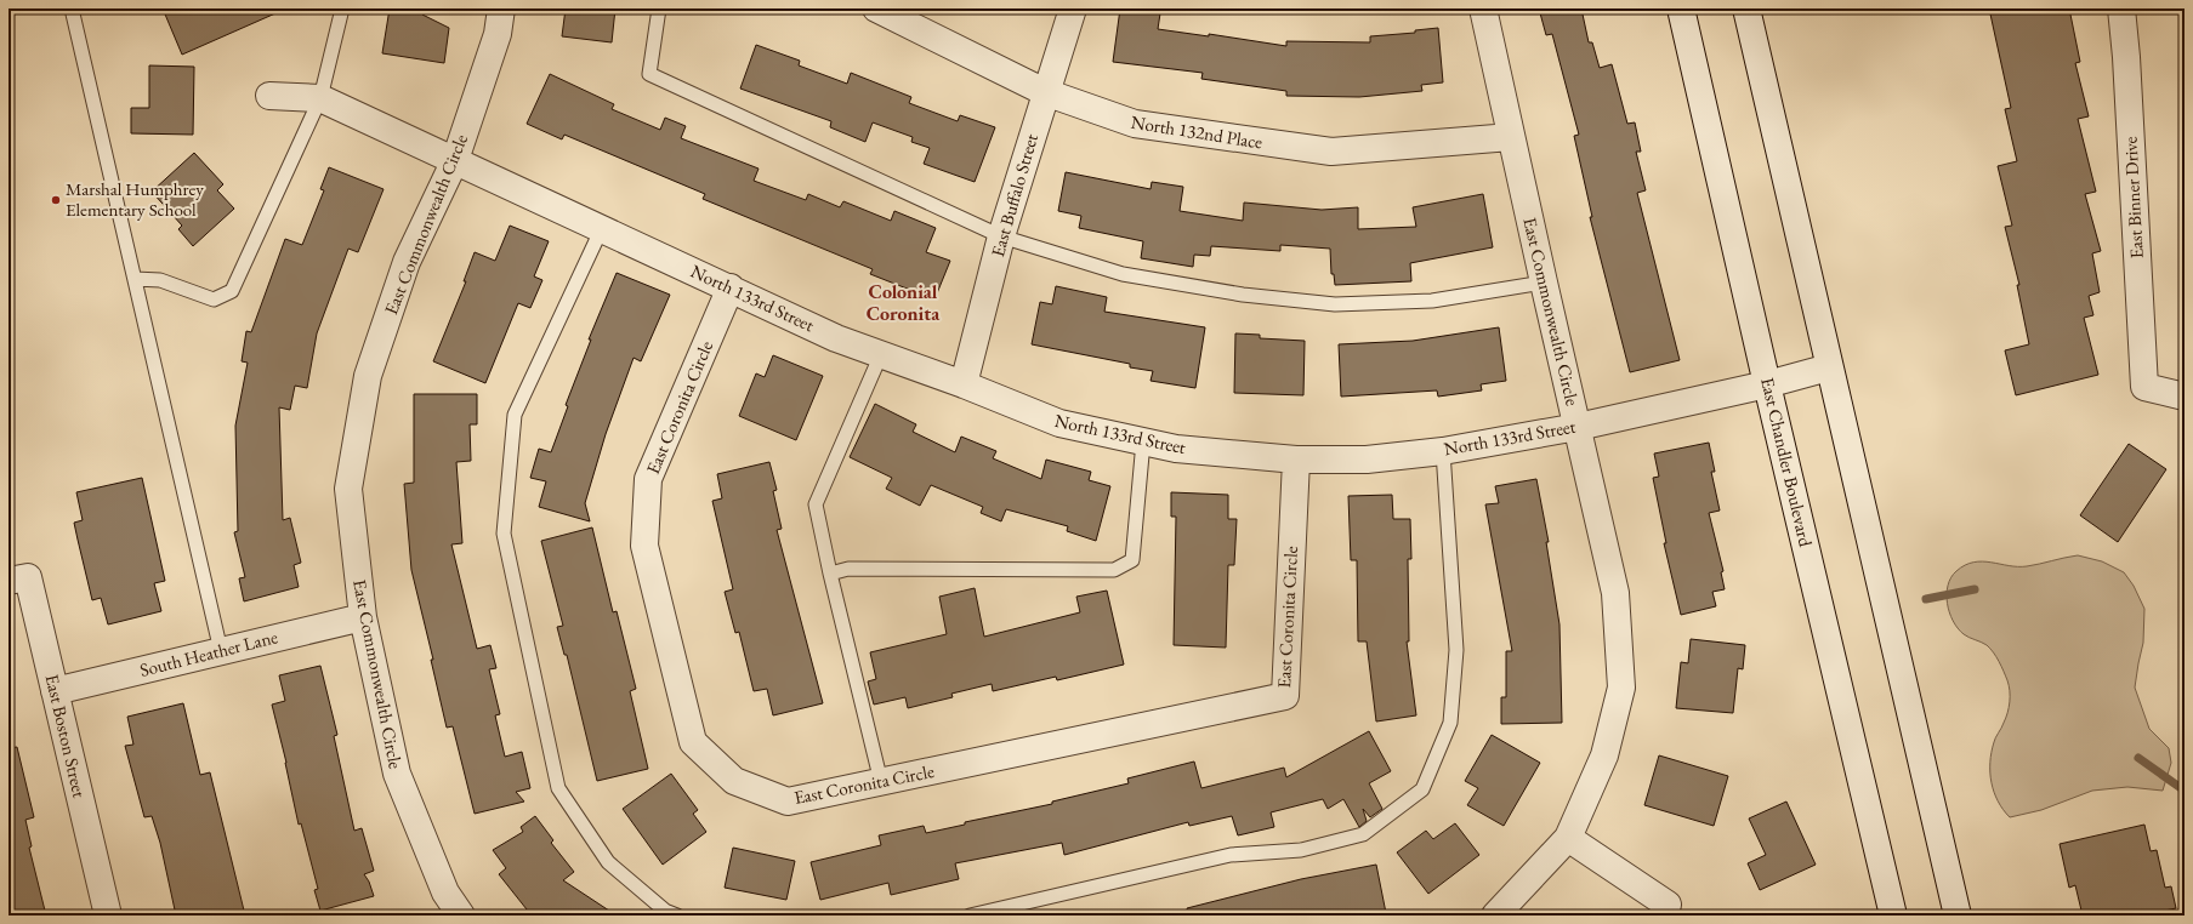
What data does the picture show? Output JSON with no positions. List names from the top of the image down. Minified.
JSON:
{"streets":{"street":["North 132nd Place","East Buffalo Street","East Binner Drive","East Commonwealth Circle","North 133rd Street","East Coronita Circle","East Chandler Boulevard","South Heather Lane","East Boston Street"]},"crossings":[["North 132nd Place","East Buffalo Street"],["North 132nd Place","East Commonwealth Circle"],["East Buffalo Street","North 133rd Street"],["East Commonwealth Circle","North 133rd Street"],["East Commonwealth Circle","South Heather Lane"],["North 133rd Street","East Coronita Circle"],["North 133rd Street","East Chandler Boulevard"],["South Heather Lane","East Boston Street"]],"districts":["Colonial Coronita"],"places":["Marshal Humphrey Elementary School"]}
